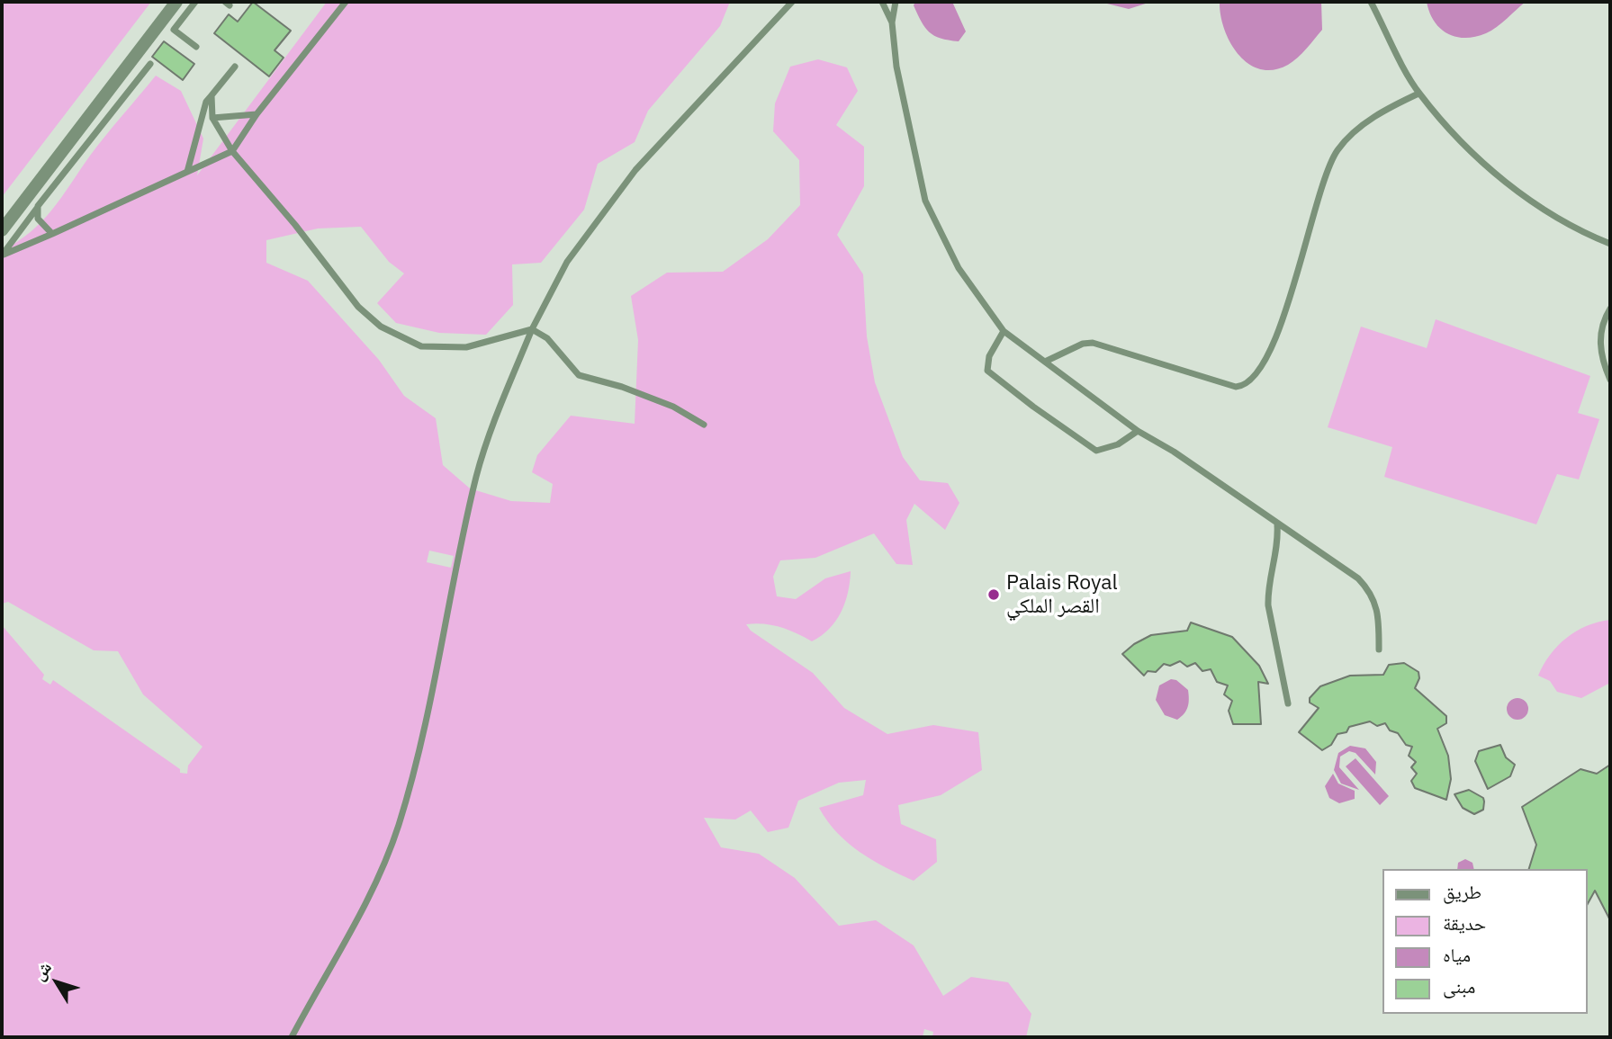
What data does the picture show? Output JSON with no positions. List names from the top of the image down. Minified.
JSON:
{"places":["Palais Royal القصر الملكي"],"legend":["طريق","حديقة","مياه","مبنى"],"north":"top left"}
